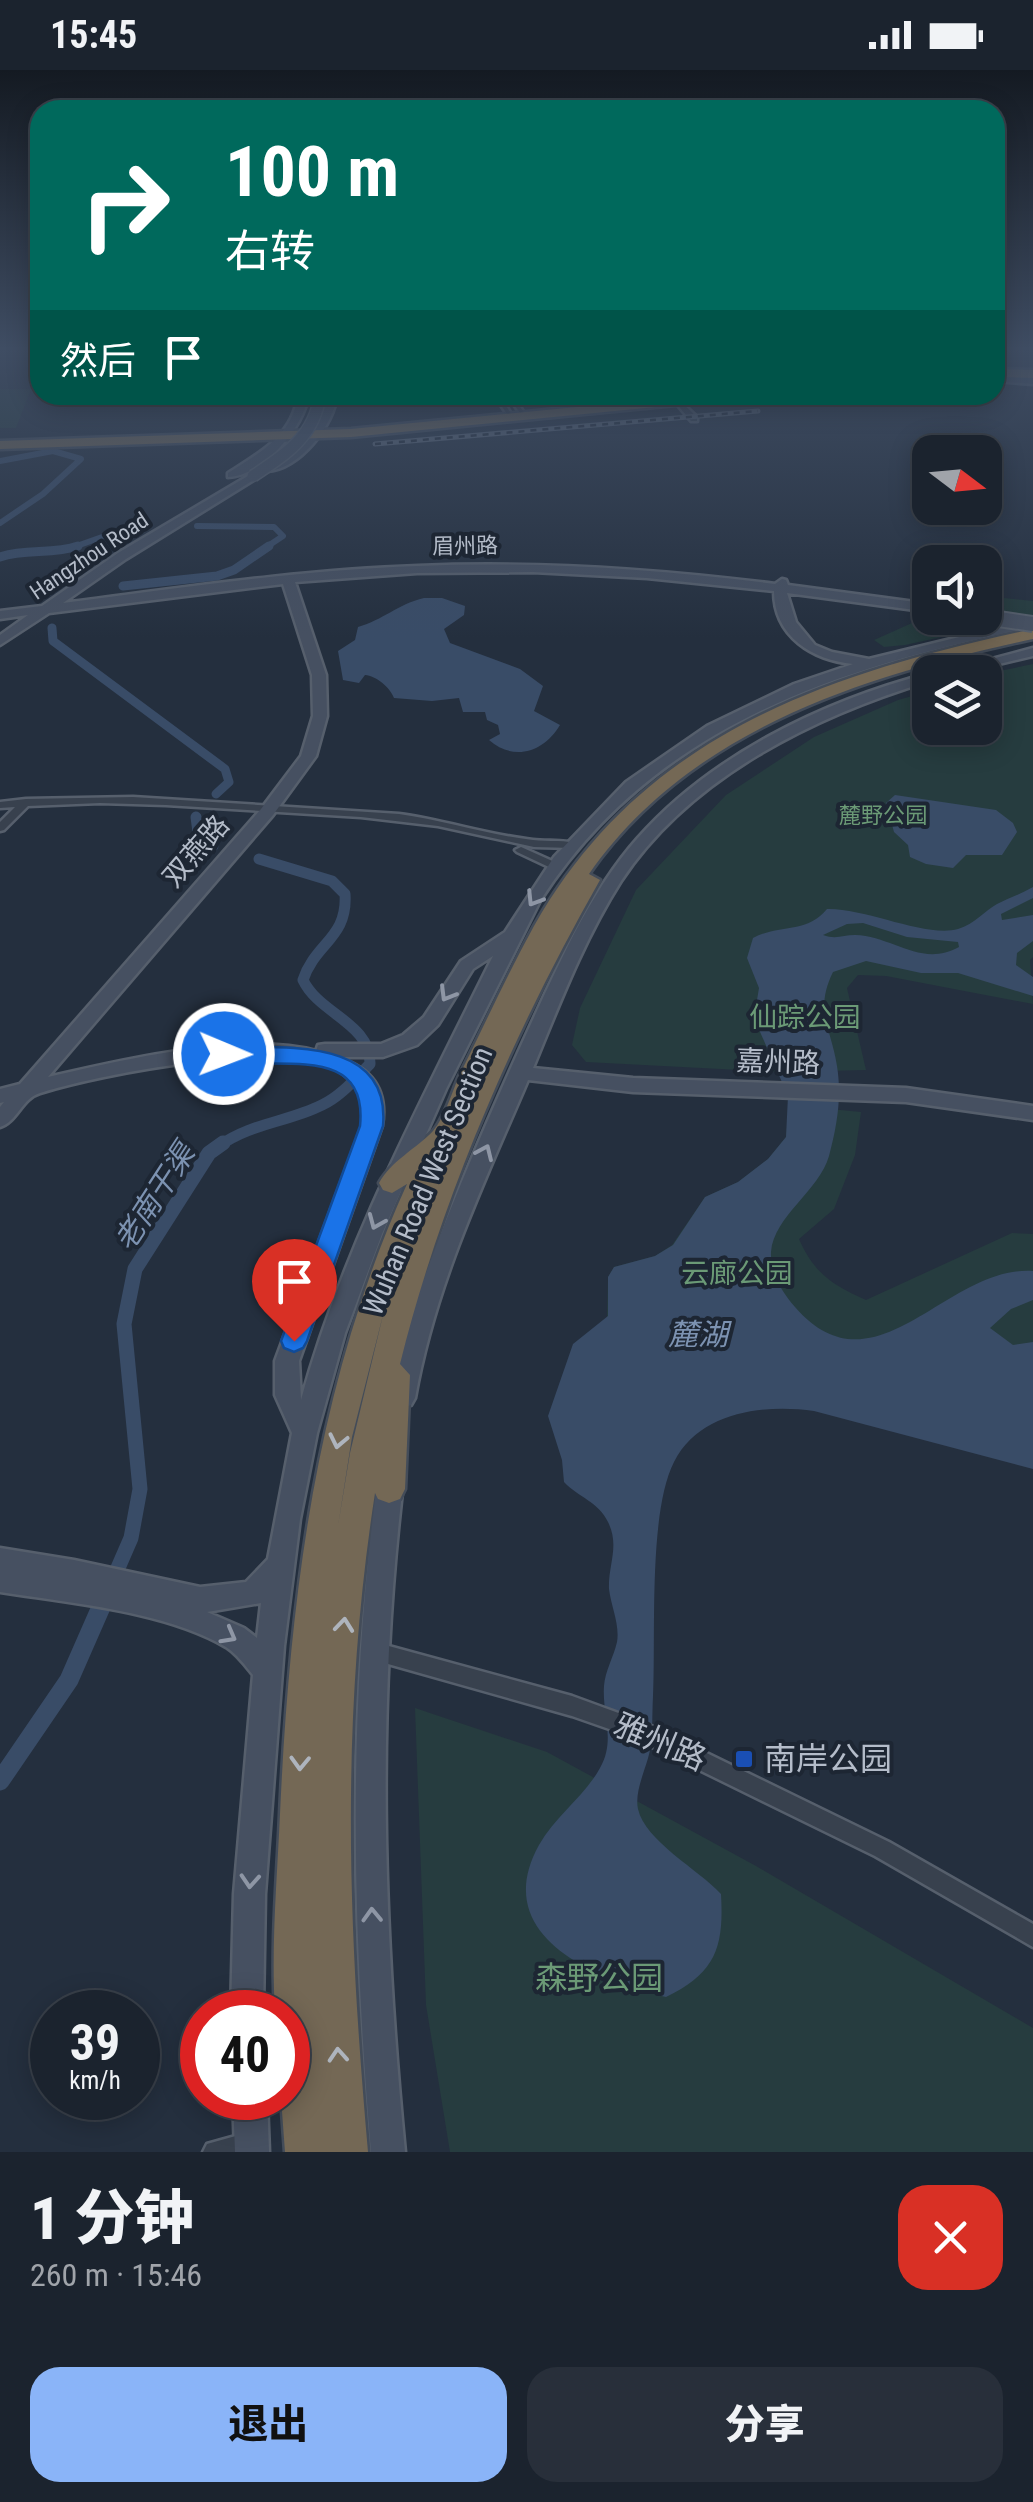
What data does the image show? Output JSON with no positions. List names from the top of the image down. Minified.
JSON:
{"streets":{"highway":["Wuhan Road West Section"],"main road":["Hangzhou Road","双燕路","嘉州路"],"street":["雅州路"]},"water":["老南干渠","麓湖"],"parks":["麓野公园","仙踪公园","云廊公园","森野公园"],"places":{"transit":["南岸公园"]},"north":"right","page":{"status":"15:45","turn":["100 m","右转"],"then":"然后","speed":"39 km/h","limit":"40","heading":["1 分钟","260 m · 15:46"],"buttons":["退出","分享"]}}
